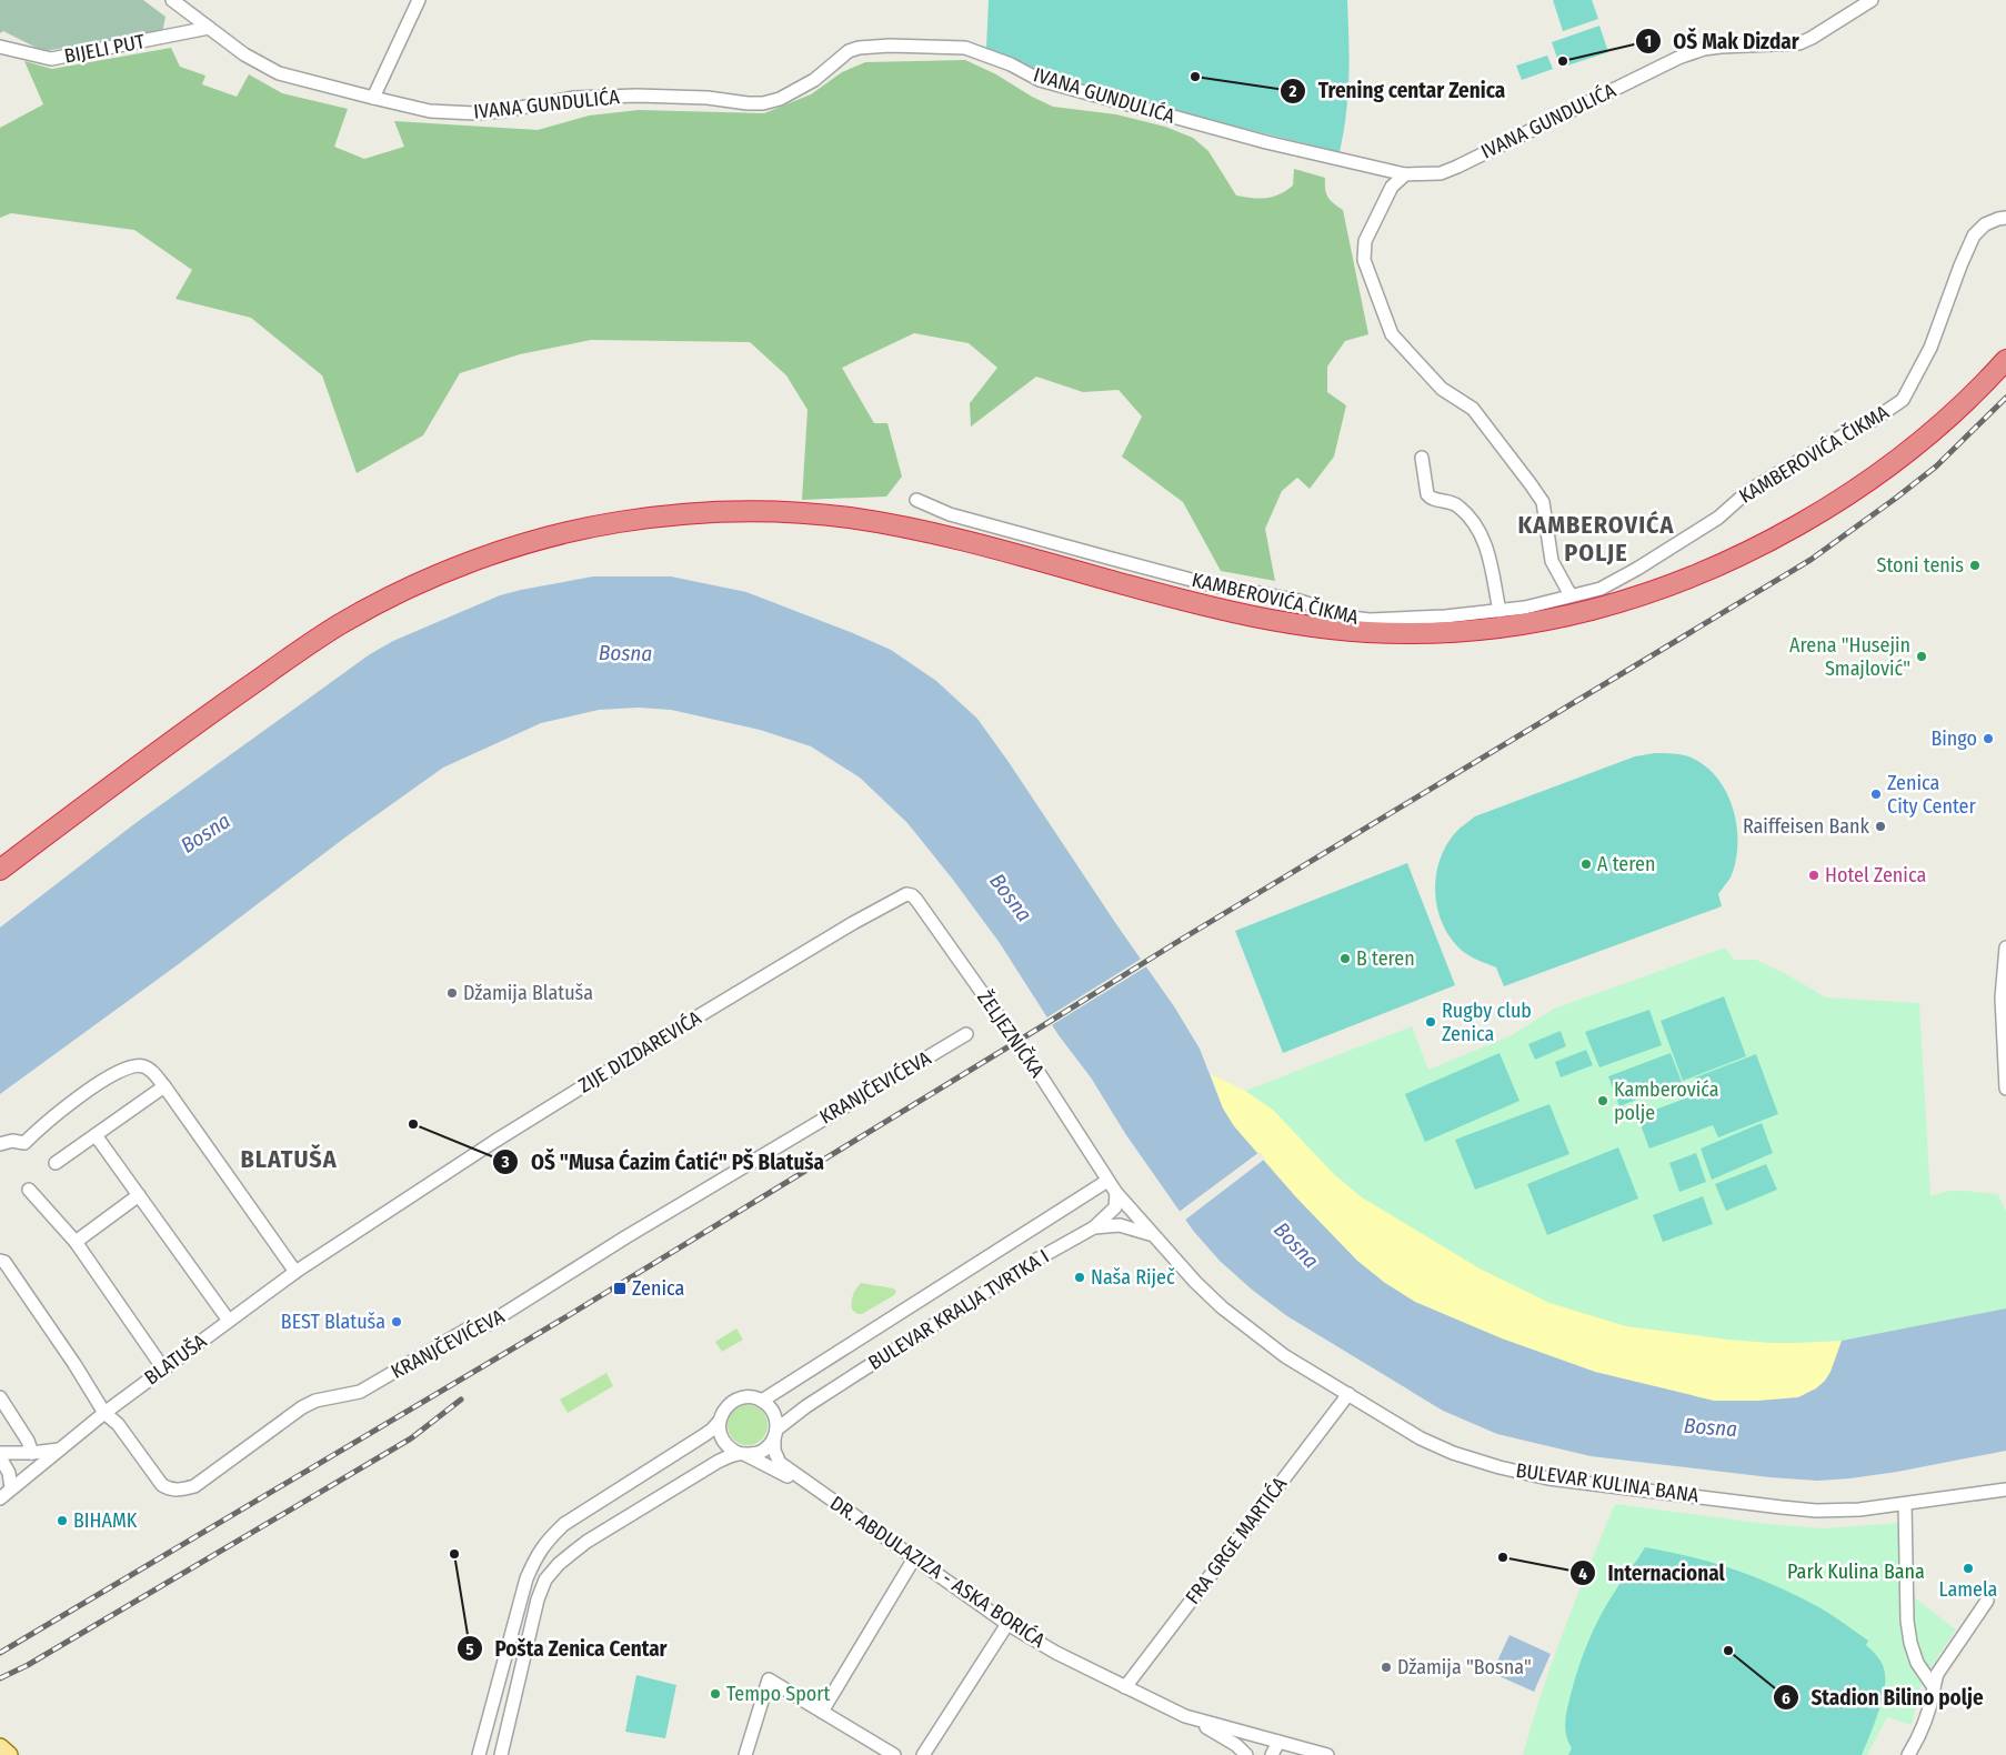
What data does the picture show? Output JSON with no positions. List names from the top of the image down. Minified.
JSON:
{"streets":{"street":["BIJELI PUT","IVANA GUNDULIĆA","KAMBEROVIĆA ČIKMA","ŽELJEZNIČKA","ZIJE DIZDAREVIĆA","KRANJČEVIĆEVA","BULEVAR KRALJA TVRTKA I","BLATUŠA","BULEVAR KULINA BANA","FRA GRGE MARTIĆA","DR. ABDULAZIZA - ASKA BORIĆA"]},"crossings":[["BIJELI PUT","IVANA GUNDULIĆA"],["ŽELJEZNIČKA","ZIJE DIZDAREVIĆA"],["ŽELJEZNIČKA","BULEVAR KRALJA TVRTKA I"],["ŽELJEZNIČKA","BULEVAR KULINA BANA"],["ZIJE DIZDAREVIĆA","BLATUŠA"],["KRANJČEVIĆEVA","BLATUŠA"],["BULEVAR KRALJA TVRTKA I","BULEVAR KULINA BANA"],["BULEVAR KRALJA TVRTKA I","DR. ABDULAZIZA - ASKA BORIĆA"],["BULEVAR KULINA BANA","FRA GRGE MARTIĆA"],["FRA GRGE MARTIĆA","DR. ABDULAZIZA - ASKA BORIĆA"]],"districts":["KAMBEROVIĆA POLJE","BLATUŠA"],"water":["Bosna"],"parks":["Park Kulina Bana"],"places":{"other":["OŠ Mak Dizdar","Trening centar Zenica","Stoni tenis","Arena \"Husejin Smajlović\"","Bingo","Zenica City Center","Raiffeisen Bank","A teren","Hotel Zenica","B teren","Džamija Blatuša","Rugby club Zenica","Kamberovića polje","OŠ \"Musa Ćazim Ćatić\" PŠ Blatuša","Naša Riječ","BEST Blatuša","BIHAMK","Pošta Zenica Centar","Internacional","Lamela","Stadion Bilino polje","Džamija \"Bosna\"","Tempo Sport"],"transit":["Zenica"]}}
